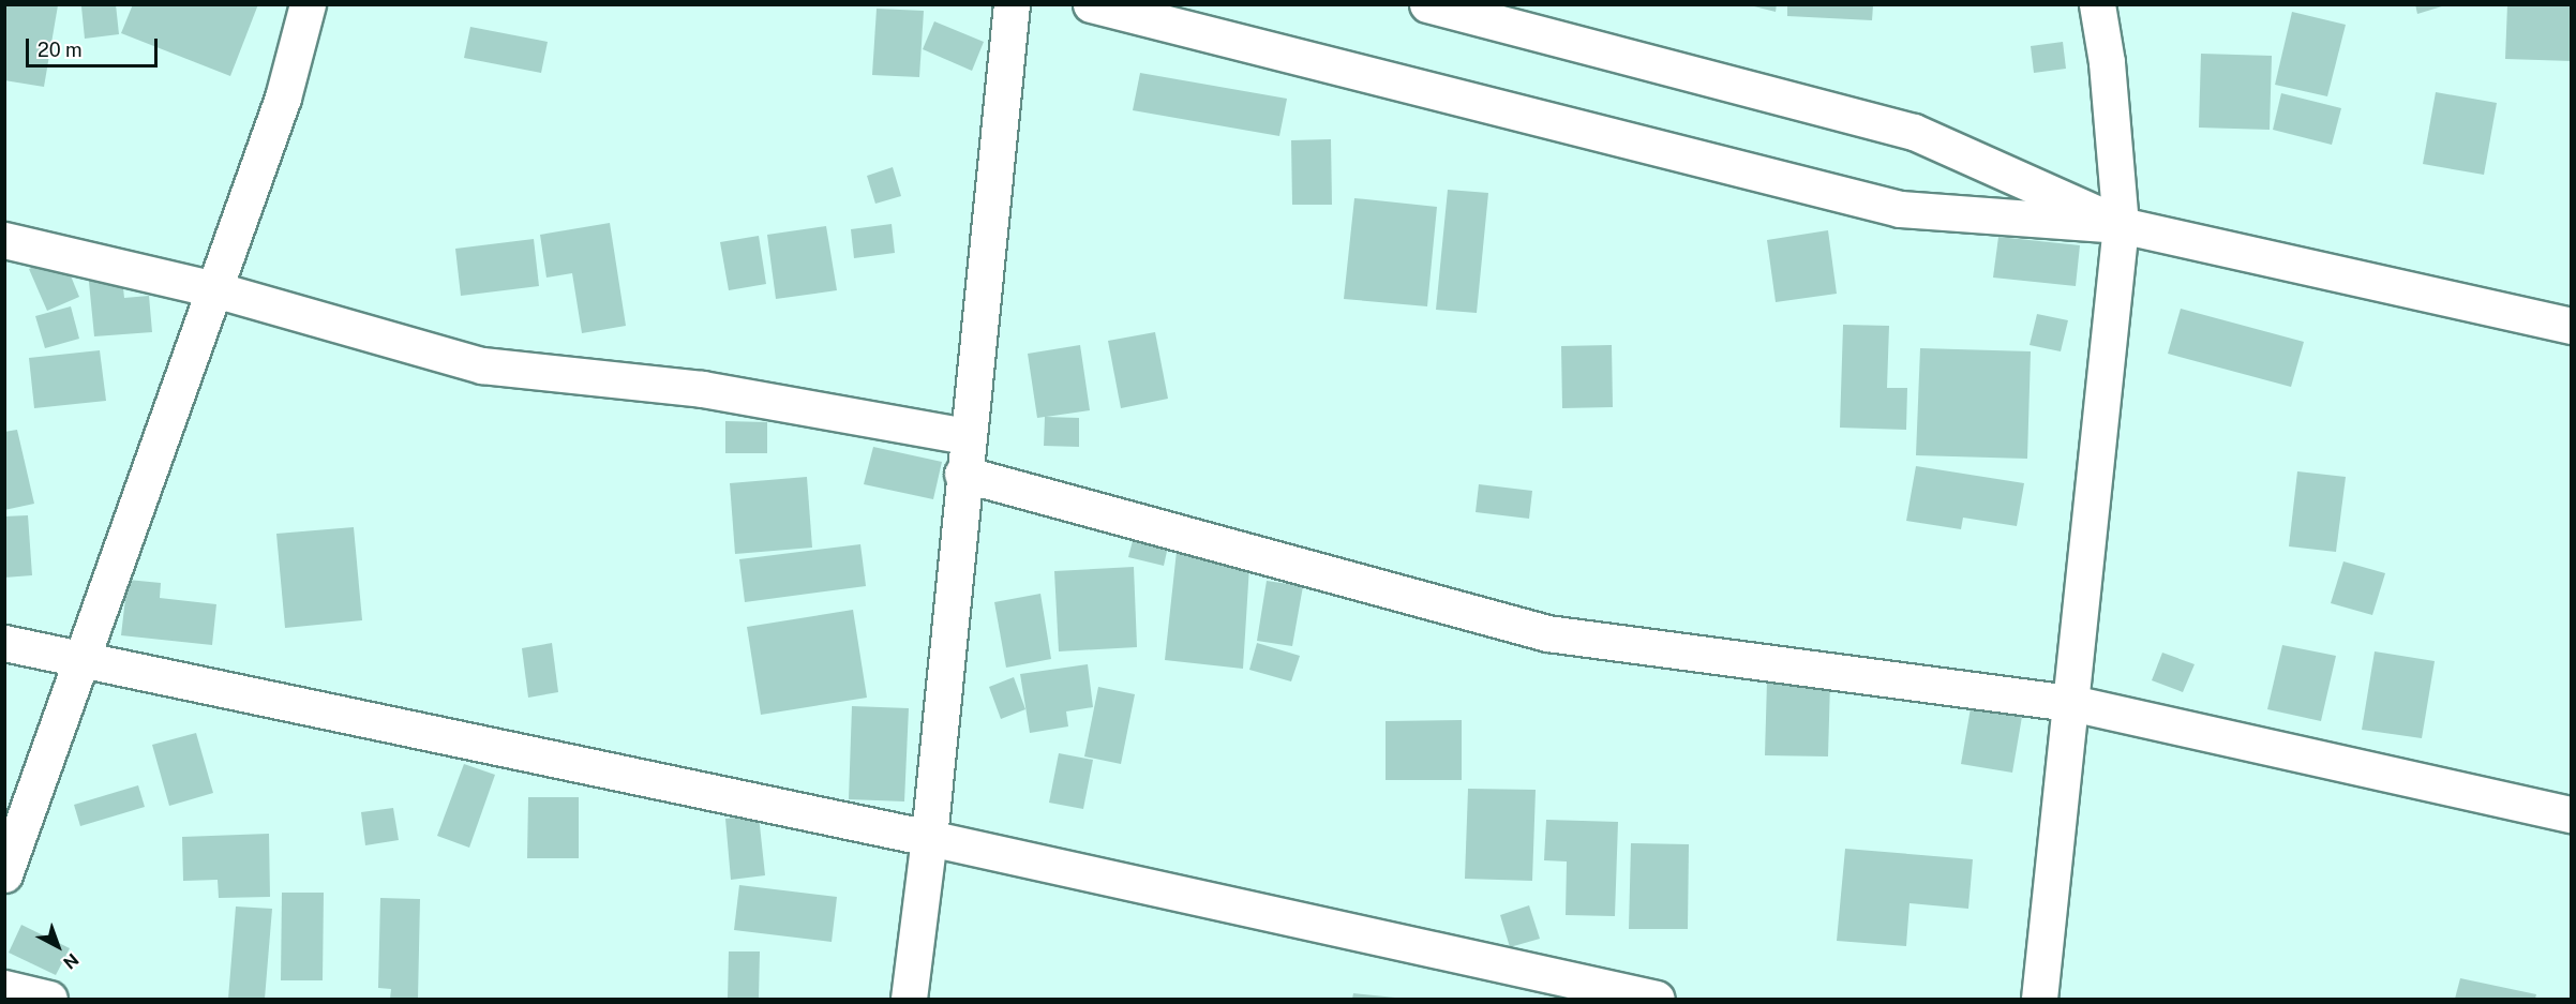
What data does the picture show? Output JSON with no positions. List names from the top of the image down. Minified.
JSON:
{"scale_bar":"20 m","north":"bottom right"}
